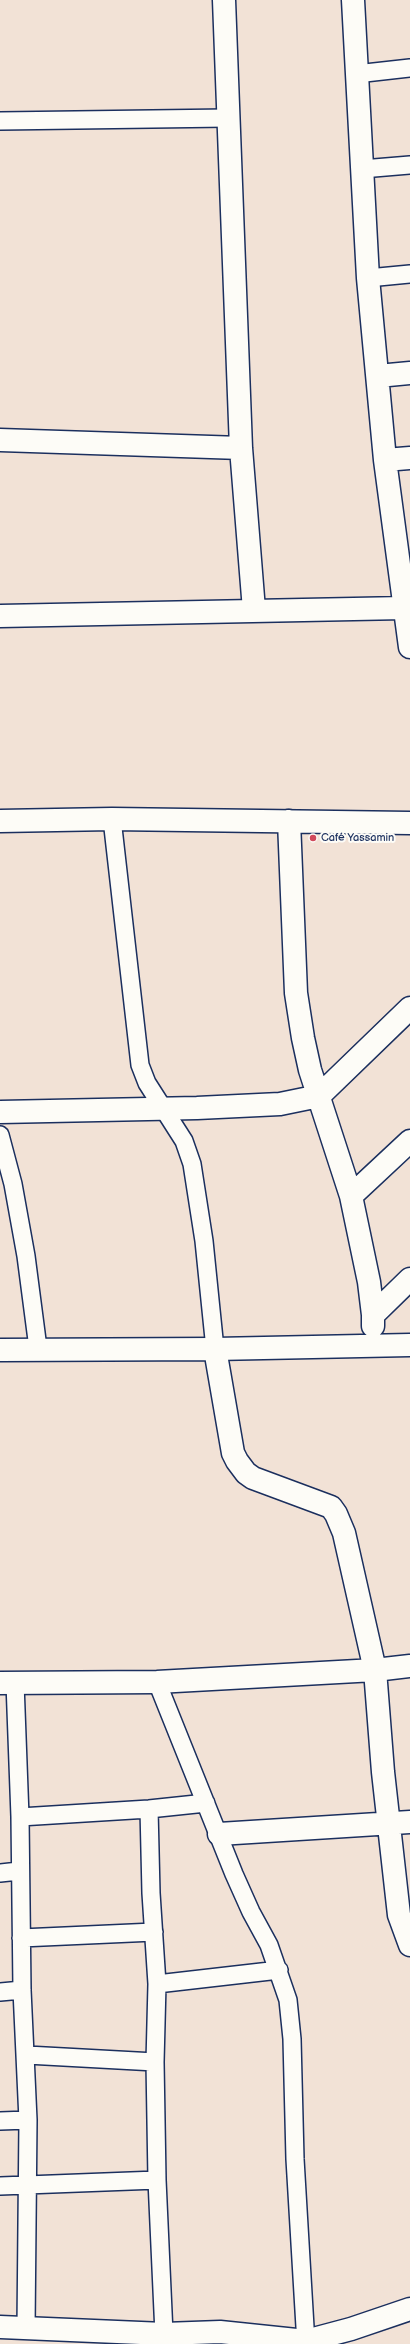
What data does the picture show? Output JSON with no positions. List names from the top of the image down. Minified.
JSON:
{"places":["Café Yassamin"]}
